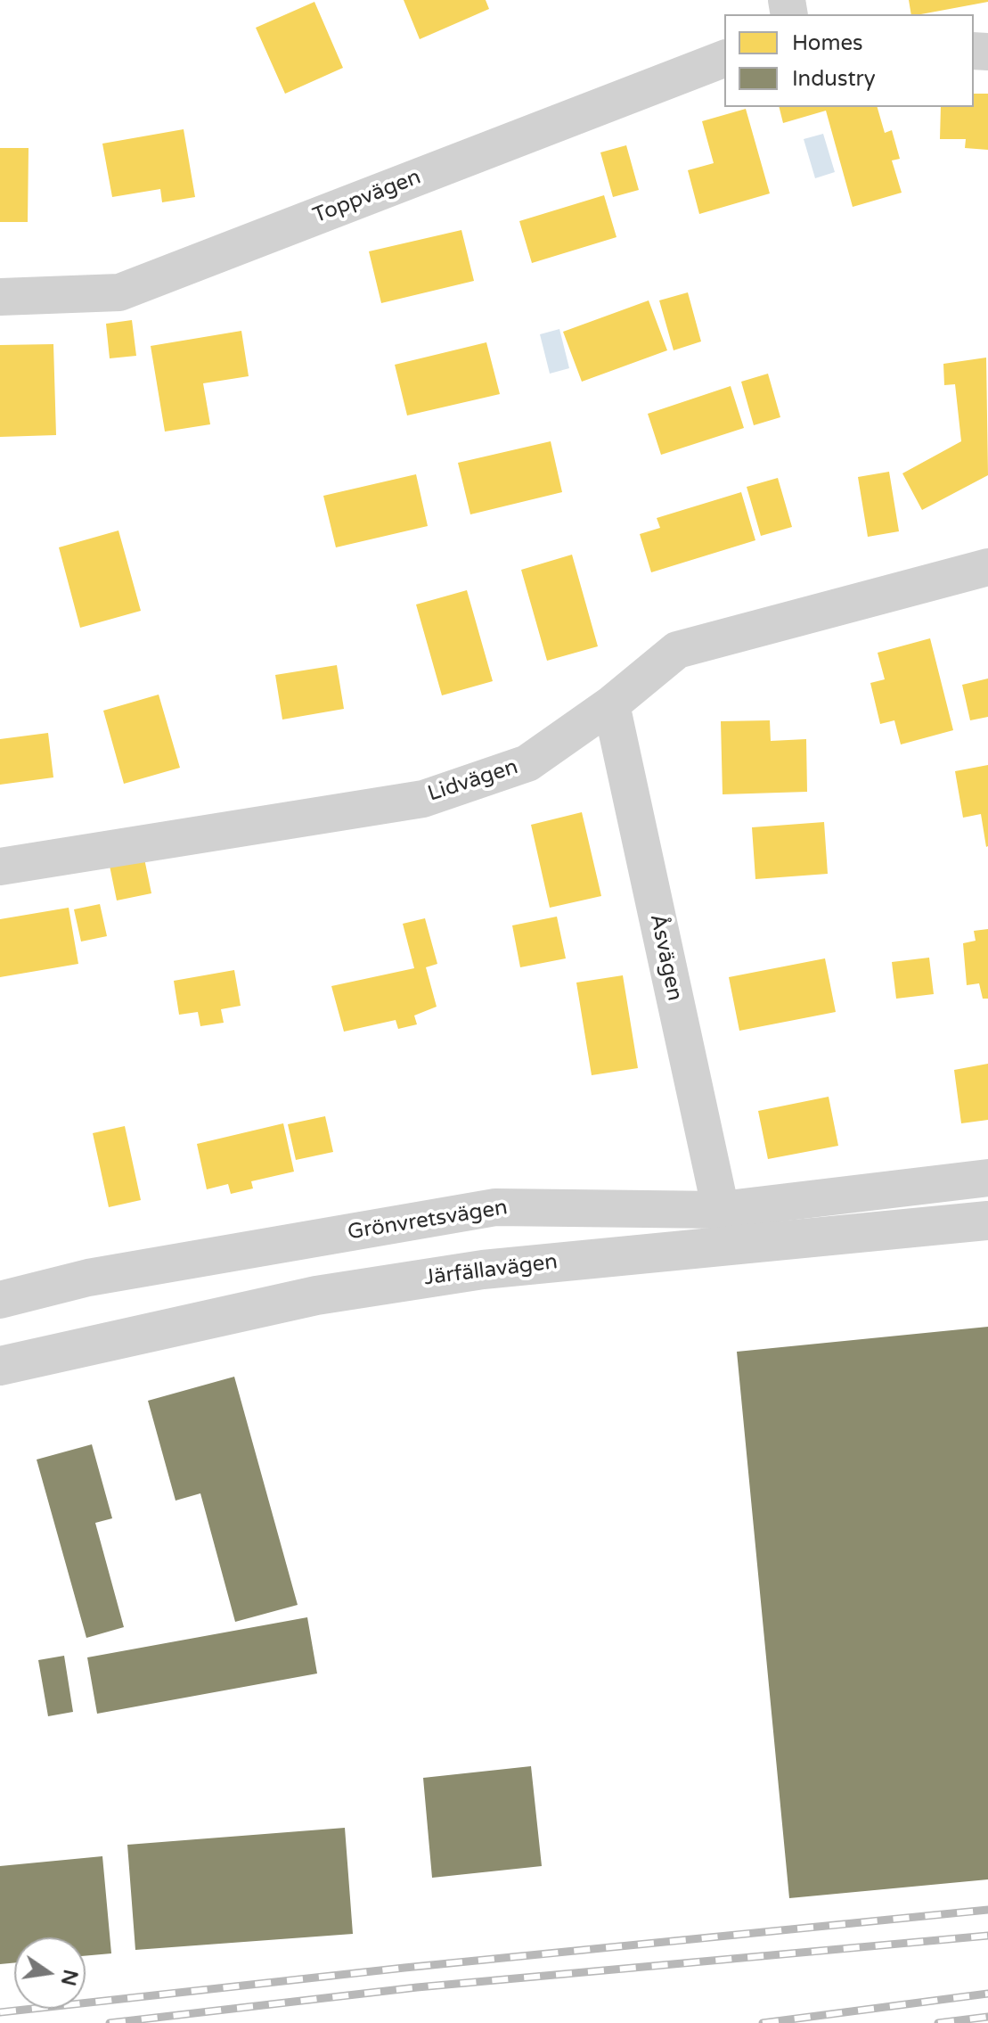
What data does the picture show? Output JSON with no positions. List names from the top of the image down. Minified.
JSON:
{"streets":{"street":["Toppvägen","Lidvägen","Åsvägen","Grönvretsvägen","Järfällavägen"]},"crossings":[["Lidvägen","Åsvägen"],["Åsvägen","Grönvretsvägen"]],"legend":["Homes","Industry"],"north":"right"}
